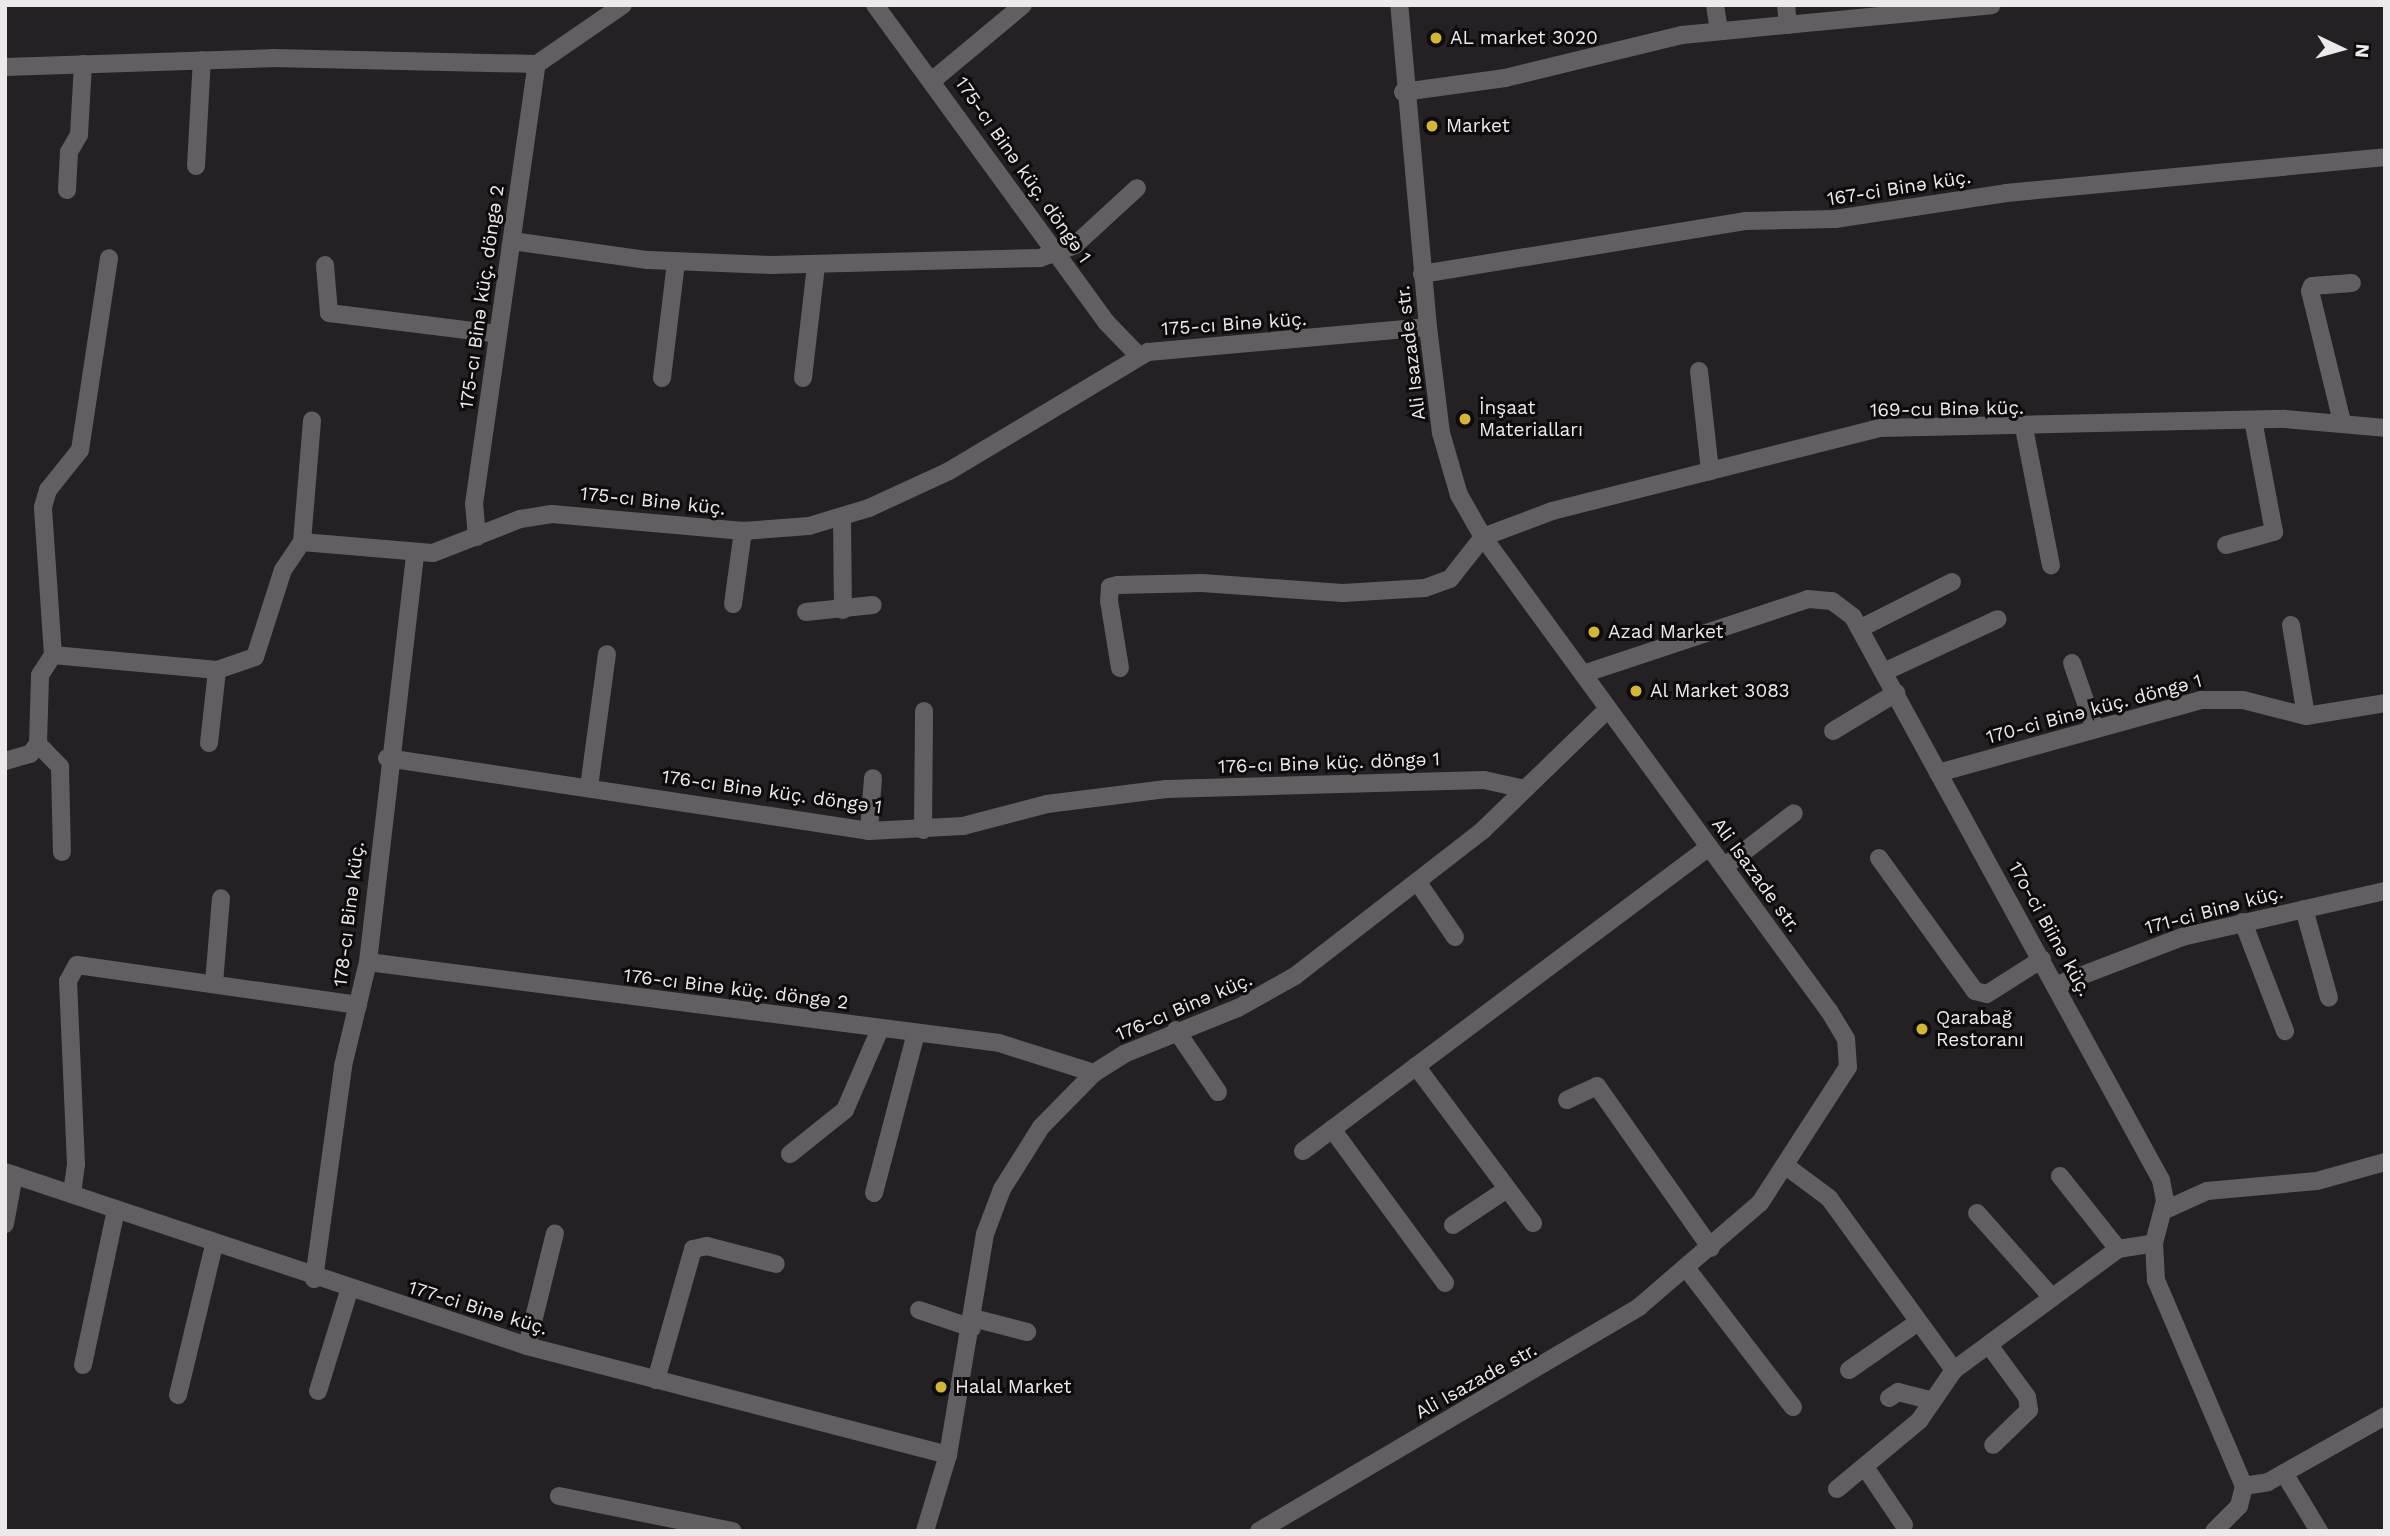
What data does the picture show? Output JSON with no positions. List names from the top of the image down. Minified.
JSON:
{"streets":{"street":["175-cı Binə küç. döngə 1","167-ci Binə küç.","175-cı Binə küç. döngə 2","175-cı Binə küç.","Ali Isazade str.","169-cu Binə küç.","170-ci Binə küç. döngə 1","176-cı Binə küç. döngə 1","171-ci Binə küç.","178-cı Binə küç.","17o-ci Biinə küç.","176-cı Binə küç. döngə 2","176-cı Binə küç.","177-ci Binə küç."]},"crossings":[["175-cı Binə küç. döngə 1","175-cı Binə küç."],["167-ci Binə küç.","Ali Isazade str."],["175-cı Binə küç. döngə 2","175-cı Binə küç."],["175-cı Binə küç.","Ali Isazade str."],["175-cı Binə küç.","178-cı Binə küç."],["Ali Isazade str.","169-cu Binə küç."],["Ali Isazade str.","17o-ci Biinə küç."],["Ali Isazade str.","176-cı Binə küç."],["170-ci Binə küç. döngə 1","17o-ci Biinə küç."],["176-cı Binə küç. döngə 1","178-cı Binə küç."],["176-cı Binə küç. döngə 1","176-cı Binə küç."],["171-ci Binə küç.","17o-ci Biinə küç."],["178-cı Binə küç.","176-cı Binə küç. döngə 2"],["178-cı Binə küç.","177-ci Binə küç."],["176-cı Binə küç. döngə 2","176-cı Binə küç."],["176-cı Binə küç.","177-ci Binə küç."]],"places":["AL market 3020","Market","İnşaat Materialları","Azad Market","Al Market 3083","Qarabağ Restoranı","Halal Market"],"north":"right"}
